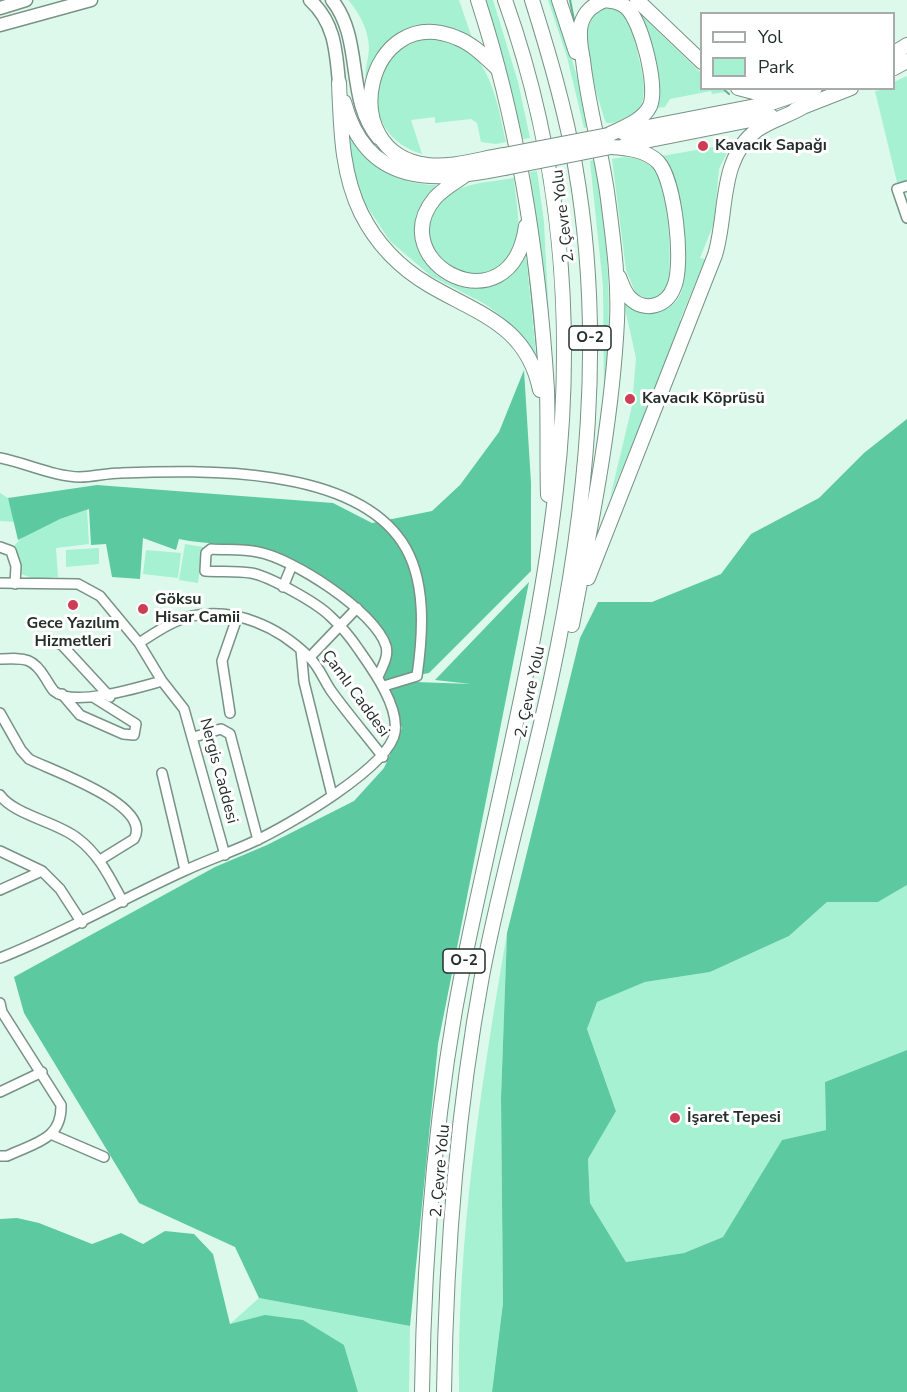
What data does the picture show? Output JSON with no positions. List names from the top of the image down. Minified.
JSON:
{"streets":{"highway":["2. Çevre Yolu","O-2"],"street":["Çamlı Caddesi","Nergis Caddesi"]},"crossings":[["Çamlı Caddesi","Nergis Caddesi"]],"places":["Kavacık Sapağı","Kavacık Köprüsü","Gece Yazılım Hizmetleri","Göksu Hisar Camii","İşaret Tepesi"],"legend":["Yol","Park"]}
